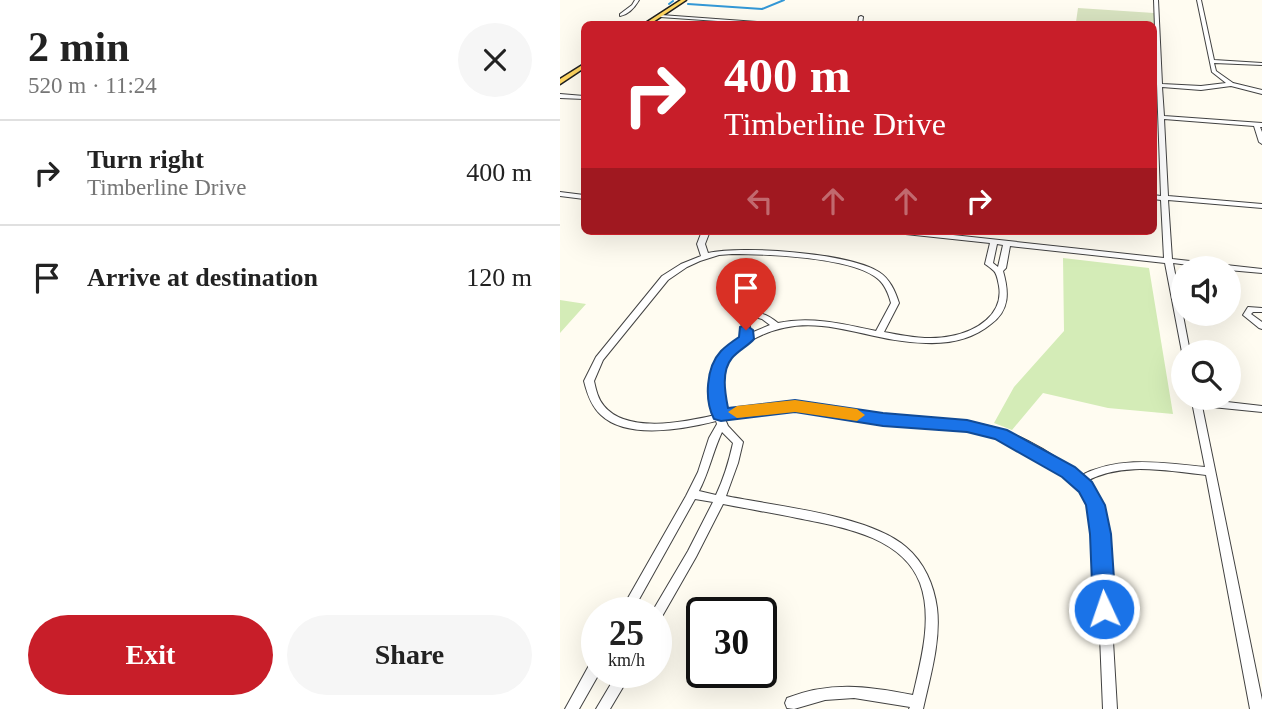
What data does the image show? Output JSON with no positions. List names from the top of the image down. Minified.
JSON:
{"page":{"heading":["2 min","520 m · 11:24"],"turn":["400 m","Timberline Drive"],"list":[{"name":"Turn right","note":"Timberline Drive","value":"400 m"},{"name":"Arrive at destination","value":"120 m"}],"speed":"25 km/h","limit":"30","buttons":["Exit","Share"]}}
